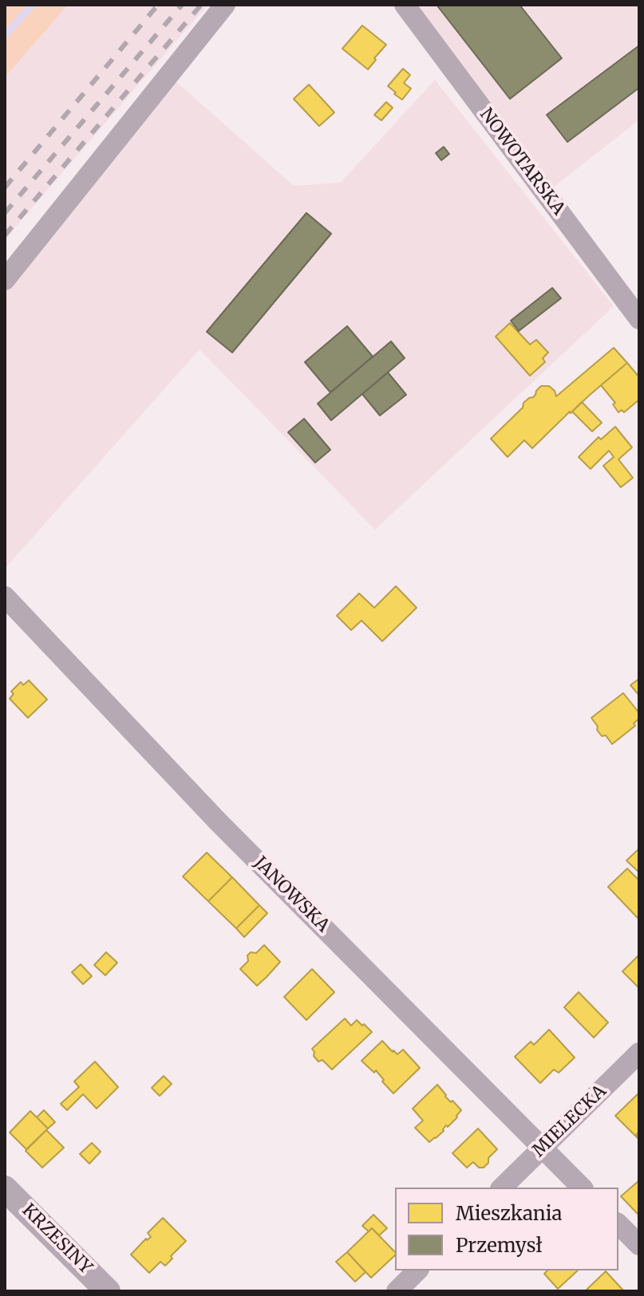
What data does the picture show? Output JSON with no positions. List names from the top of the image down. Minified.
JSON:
{"streets":{"street":["NOWOTARSKA","JANOWSKA","MIELECKA","KRZESINY"]},"crossings":[["JANOWSKA","MIELECKA"]],"legend":["Mieszkania","Przemysł"]}
